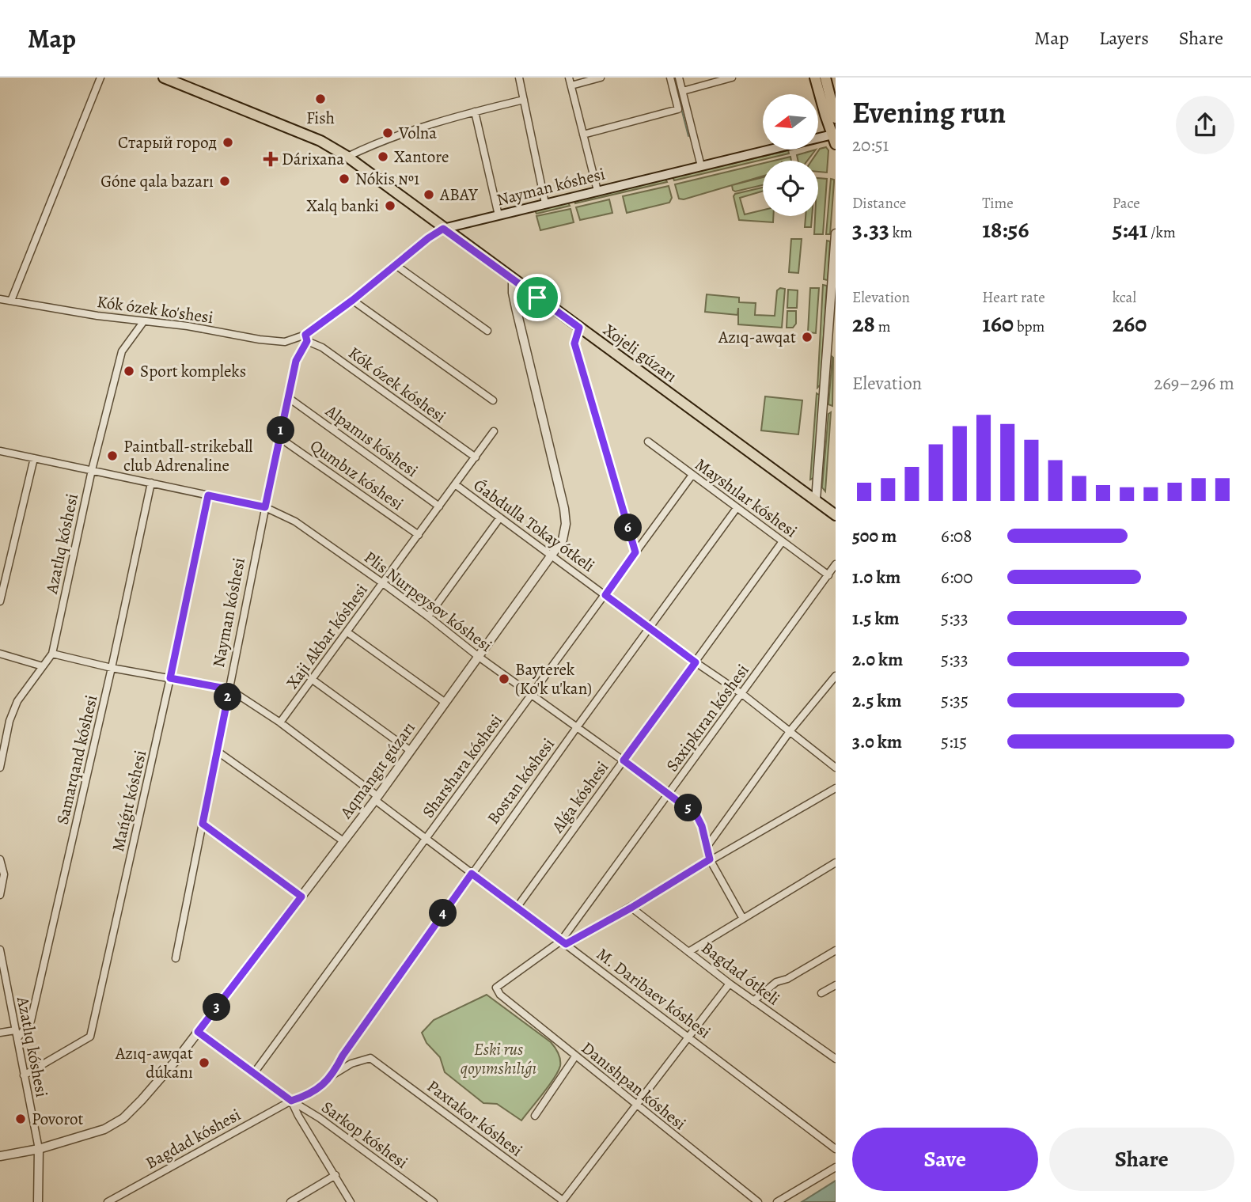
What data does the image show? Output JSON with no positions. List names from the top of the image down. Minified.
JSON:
{"streets":{"main road":["Nayman kóshesi","Xojeli gúzarı"],"street":["Kók ózek ko'shesi","Kók ózek kóshesi","Alpamıs kóshesi","Qumbız kóshesi","Mayshılar kóshesi","Ǵabdulla Tokay ótkeli","Azatlıq kóshesi","Plis Nurpeysov kóshesi","Xaji Akbar kóshesi","Saxipkıran kóshesi","Samarqand kóshesi","Sharshara kóshesi","Aqmangıt gúzarı","Bostan kóshesi","Alǵa kóshesi","Mańǵıt kóshesi","Bagdad ótkeli","M. Daribaev kóshesi","Danıshpan kóshesi","Paxtakor kóshesi","Sarkop kóshesi","Bagdad kóshesi"]},"crossings":[["Nayman kóshesi","Kók ózek ko'shesi"],["Nayman kóshesi","Xojeli gúzarı"],["Nayman kóshesi","Kók ózek kóshesi"],["Nayman kóshesi","Alpamıs kóshesi"],["Nayman kóshesi","Qumbız kóshesi"],["Nayman kóshesi","Plis Nurpeysov kóshesi"],["Nayman kóshesi","M. Daribaev kóshesi"],["Kók ózek ko'shesi","Kók ózek kóshesi"],["Kók ózek ko'shesi","Azatlıq kóshesi"],["Xojeli gúzarı","Aqmangıt gúzarı"],["Kók ózek kóshesi","Xaji Akbar kóshesi"],["Alpamıs kóshesi","Xaji Akbar kóshesi"],["Qumbız kóshesi","Xaji Akbar kóshesi"],["Mayshılar kóshesi","Saxipkıran kóshesi"],["Mayshılar kóshesi","Sharshara kóshesi"],["Mayshılar kóshesi","Bostan kóshesi"],["Mayshılar kóshesi","Alǵa kóshesi"],["Ǵabdulla Tokay ótkeli","Xaji Akbar kóshesi"],["Ǵabdulla Tokay ótkeli","Saxipkıran kóshesi"],["Ǵabdulla Tokay ótkeli","Sharshara kóshesi"],["Ǵabdulla Tokay ótkeli","Aqmangıt gúzarı"],["Ǵabdulla Tokay ótkeli","Bostan kóshesi"],["Ǵabdulla Tokay ótkeli","Alǵa kóshesi"],["Azatlıq kóshesi","Plis Nurpeysov kóshesi"],["Azatlıq kóshesi","Samarqand kóshesi"],["Azatlıq kóshesi","Aqmangıt gúzarı"],["Azatlıq kóshesi","Mańǵıt kóshesi"],["Azatlıq kóshesi","M. Daribaev kóshesi"],["Plis Nurpeysov kóshesi","Xaji Akbar kóshesi"],["Plis Nurpeysov kóshesi","Saxipkıran kóshesi"],["Plis Nurpeysov kóshesi","Samarqand kóshesi"],["Plis Nurpeysov kóshesi","Sharshara kóshesi"],["Plis Nurpeysov kóshesi","Aqmangıt gúzarı"],["Plis Nurpeysov kóshesi","Bostan kóshesi"],["Plis Nurpeysov kóshesi","Alǵa kóshesi"],["Plis Nurpeysov kóshesi","Mańǵıt kóshesi"],["Xaji Akbar kóshesi","M. Daribaev kóshesi"],["Saxipkıran kóshesi","M. Daribaev kóshesi"],["Saxipkıran kóshesi","Danıshpan kóshesi"],["Samarqand kóshesi","M. Daribaev kóshesi"],["Sharshara kóshesi","M. Daribaev kóshesi"],["Sharshara kóshesi","Sarkop kóshesi"],["Aqmangıt gúzarı","M. Daribaev kóshesi"],["Aqmangıt gúzarı","Sarkop kóshesi"],["Bostan kóshesi","M. Daribaev kóshesi"],["Bostan kóshesi","Paxtakor kóshesi"],["Bostan kóshesi","Bagdad kóshesi"],["Alǵa kóshesi","M. Daribaev kóshesi"],["Mańǵıt kóshesi","M. Daribaev kóshesi"],["M. Daribaev kóshesi","Danıshpan kóshesi"],["Paxtakor kóshesi","Bagdad kóshesi"],["Sarkop kóshesi","Bagdad kóshesi"]],"parks":["Eski rus qoyımshılıǵı"],"places":{"other":["Fish","Volna","Старый город","Xantore","Nókis №1","Góne qala bazarı","ABAY","Xalq banki","Azıq-awqat","Sport kompleks","Paintball-strikeball club Adrenaline","Bayterek (Ko'k u'kan)","Azıq-awqat dúkanı","Povorot"],"health":["Dárixana"]},"north":"left","page":{"header":"Map","nav":["Map","Layers","Share"],"heading":["Evening run","20:51"],"stats":[["Distance","3.33 km"],["Time","18:56"],["Pace","5:41 /km"],["Elevation","28 m"],["Heart rate","160 bpm"],["kcal","260"]],"chart":["Elevation","269–296 m"],"pins":["1","6","2","5","4","3"],"list":[{"name":"500 m","note":"6:08"},{"name":"1.0 km","note":"6:00"},{"name":"1.5 km","note":"5:33"},{"name":"2.0 km","note":"5:33"},{"name":"2.5 km","note":"5:35"},{"name":"3.0 km","note":"5:15"}],"buttons":["Save","Share"]}}
